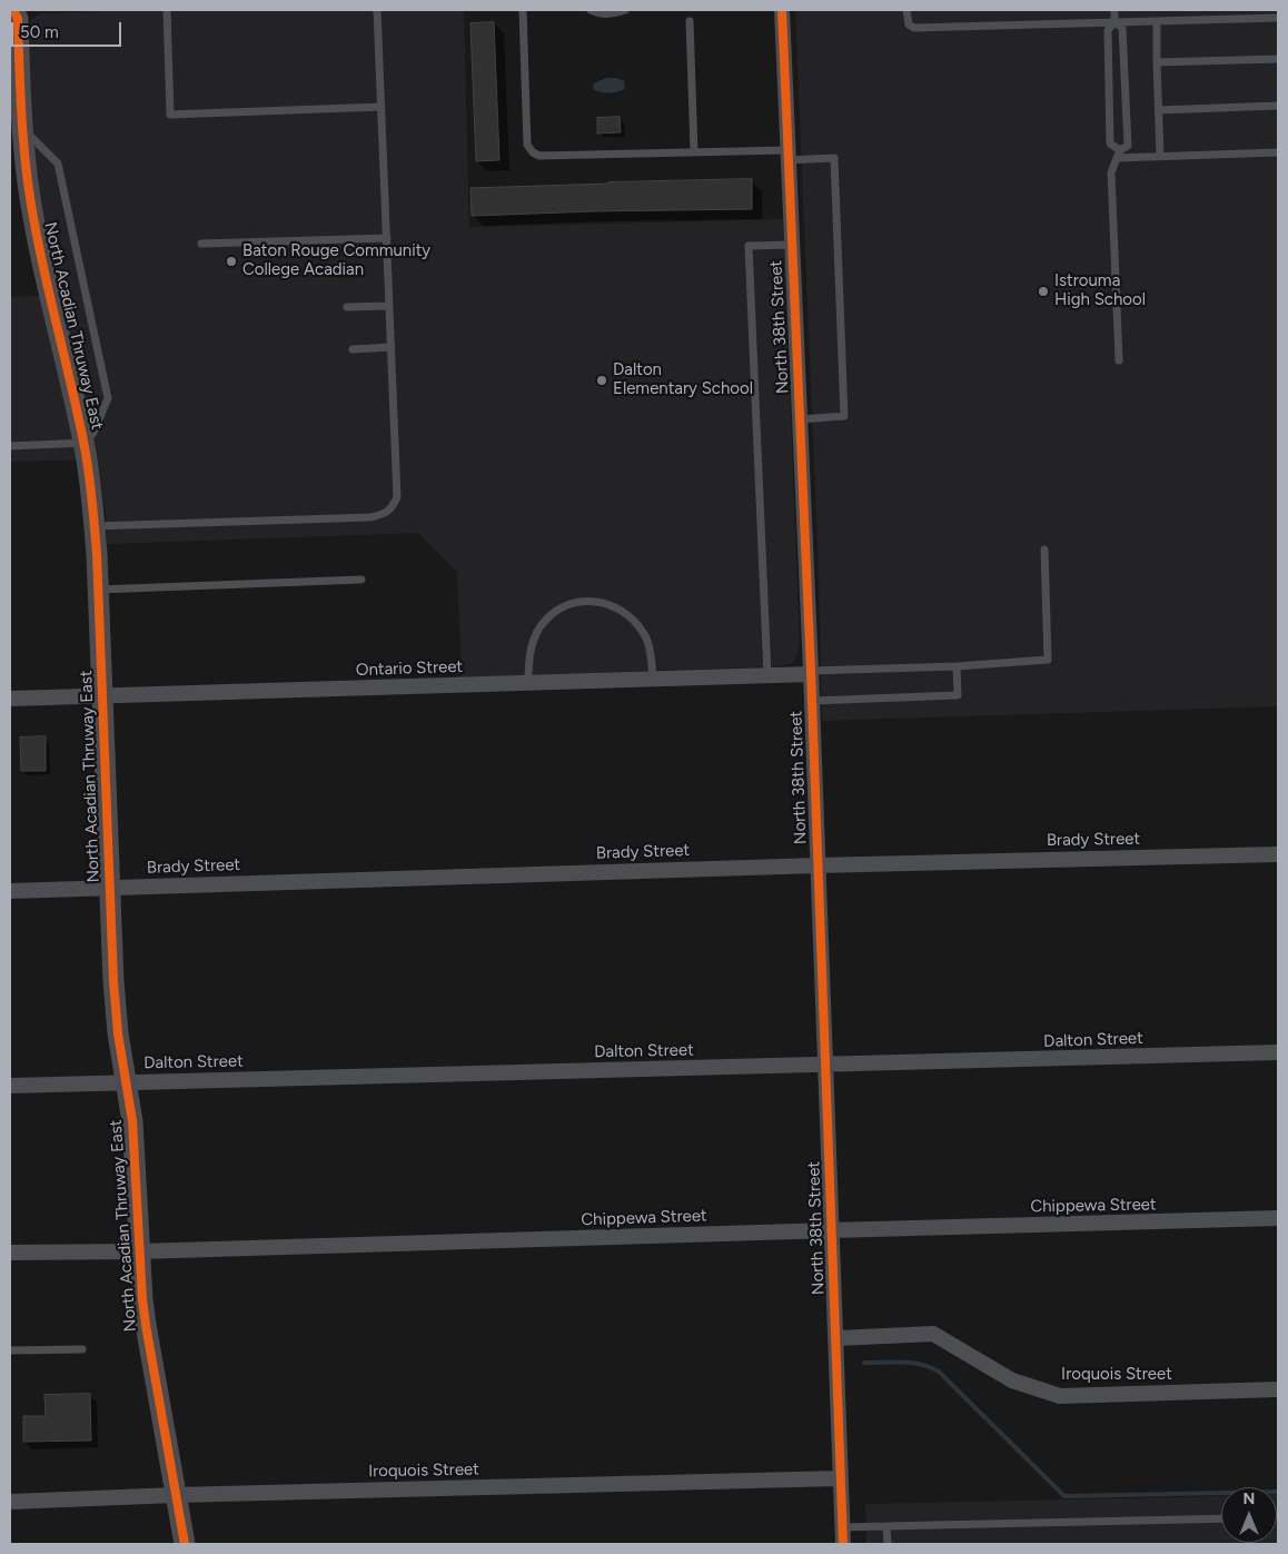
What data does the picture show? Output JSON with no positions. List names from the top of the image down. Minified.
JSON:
{"streets":{"street":["North Acadian Thruway East","North 38th Street","Ontario Street","Brady Street","Dalton Street","Chippewa Street","Iroquois Street"]},"crossings":[["North Acadian Thruway East","Ontario Street"],["North Acadian Thruway East","Brady Street"],["North Acadian Thruway East","Dalton Street"],["North Acadian Thruway East","Chippewa Street"],["North Acadian Thruway East","Iroquois Street"],["North 38th Street","Ontario Street"],["North 38th Street","Brady Street"],["North 38th Street","Dalton Street"],["North 38th Street","Chippewa Street"],["North 38th Street","Iroquois Street"]],"places":["Baton Rouge Community College Acadian","Istrouma High School","Dalton Elementary School"],"scale_bar":"50 m","north":"top"}
